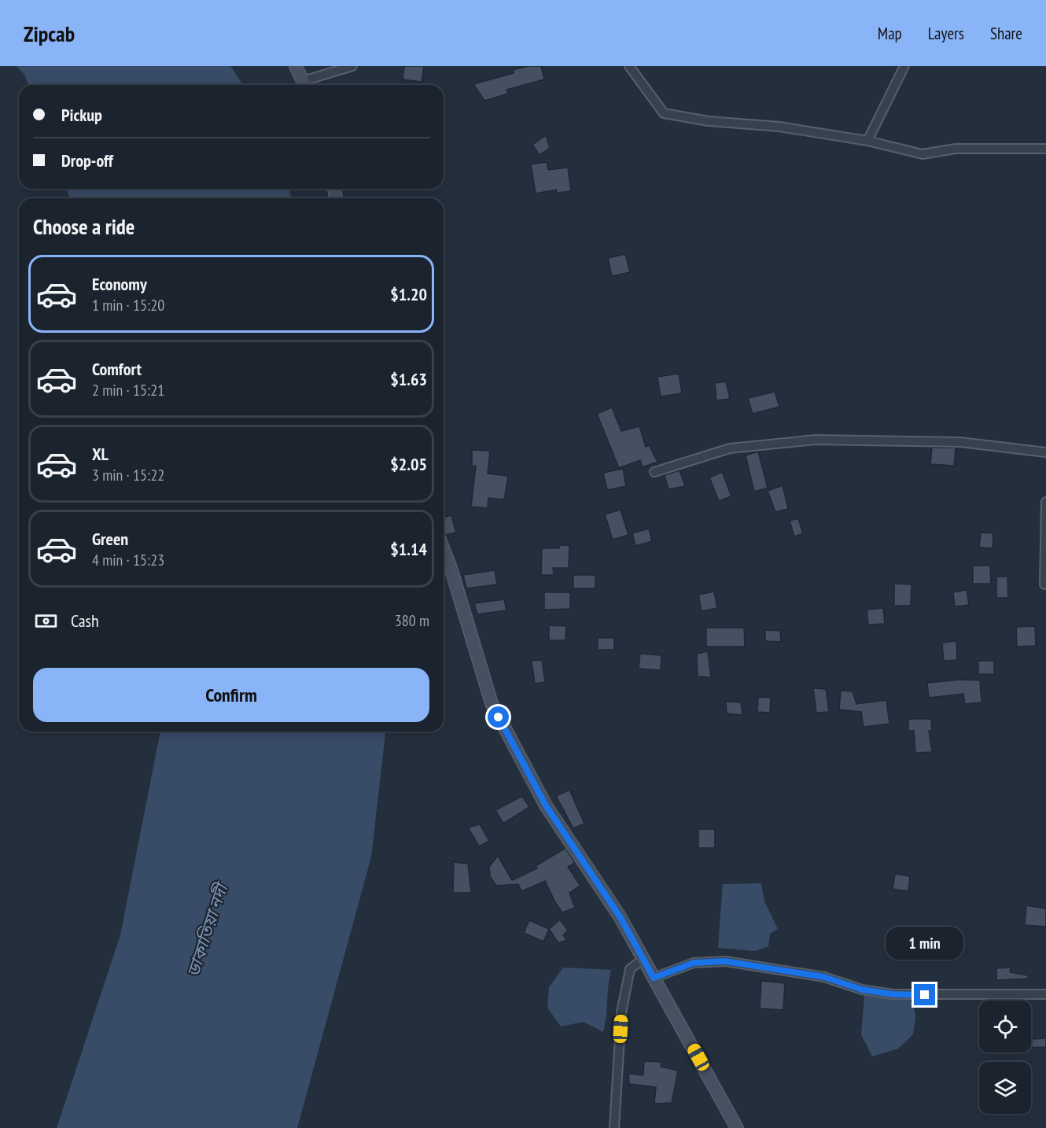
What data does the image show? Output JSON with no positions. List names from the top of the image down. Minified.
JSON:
{"water":["ডাকাতিয়া নদী"],"page":{"header":"Zipcab","nav":["Map","Layers","Share"],"banner":["Pickup","Drop-off"],"heading":"Choose a ride","list":[{"name":"Economy","note":"1 min · 15:20","value":"$1.20"},{"name":"Comfort","note":"2 min · 15:21","value":"$1.63"},{"name":"XL","note":"3 min · 15:22","value":"$2.05"},{"name":"Green","note":"4 min · 15:23","value":"$1.14"}],"pay":["Cash","380 m"],"buttons":"Confirm","bubble":"1 min"}}
